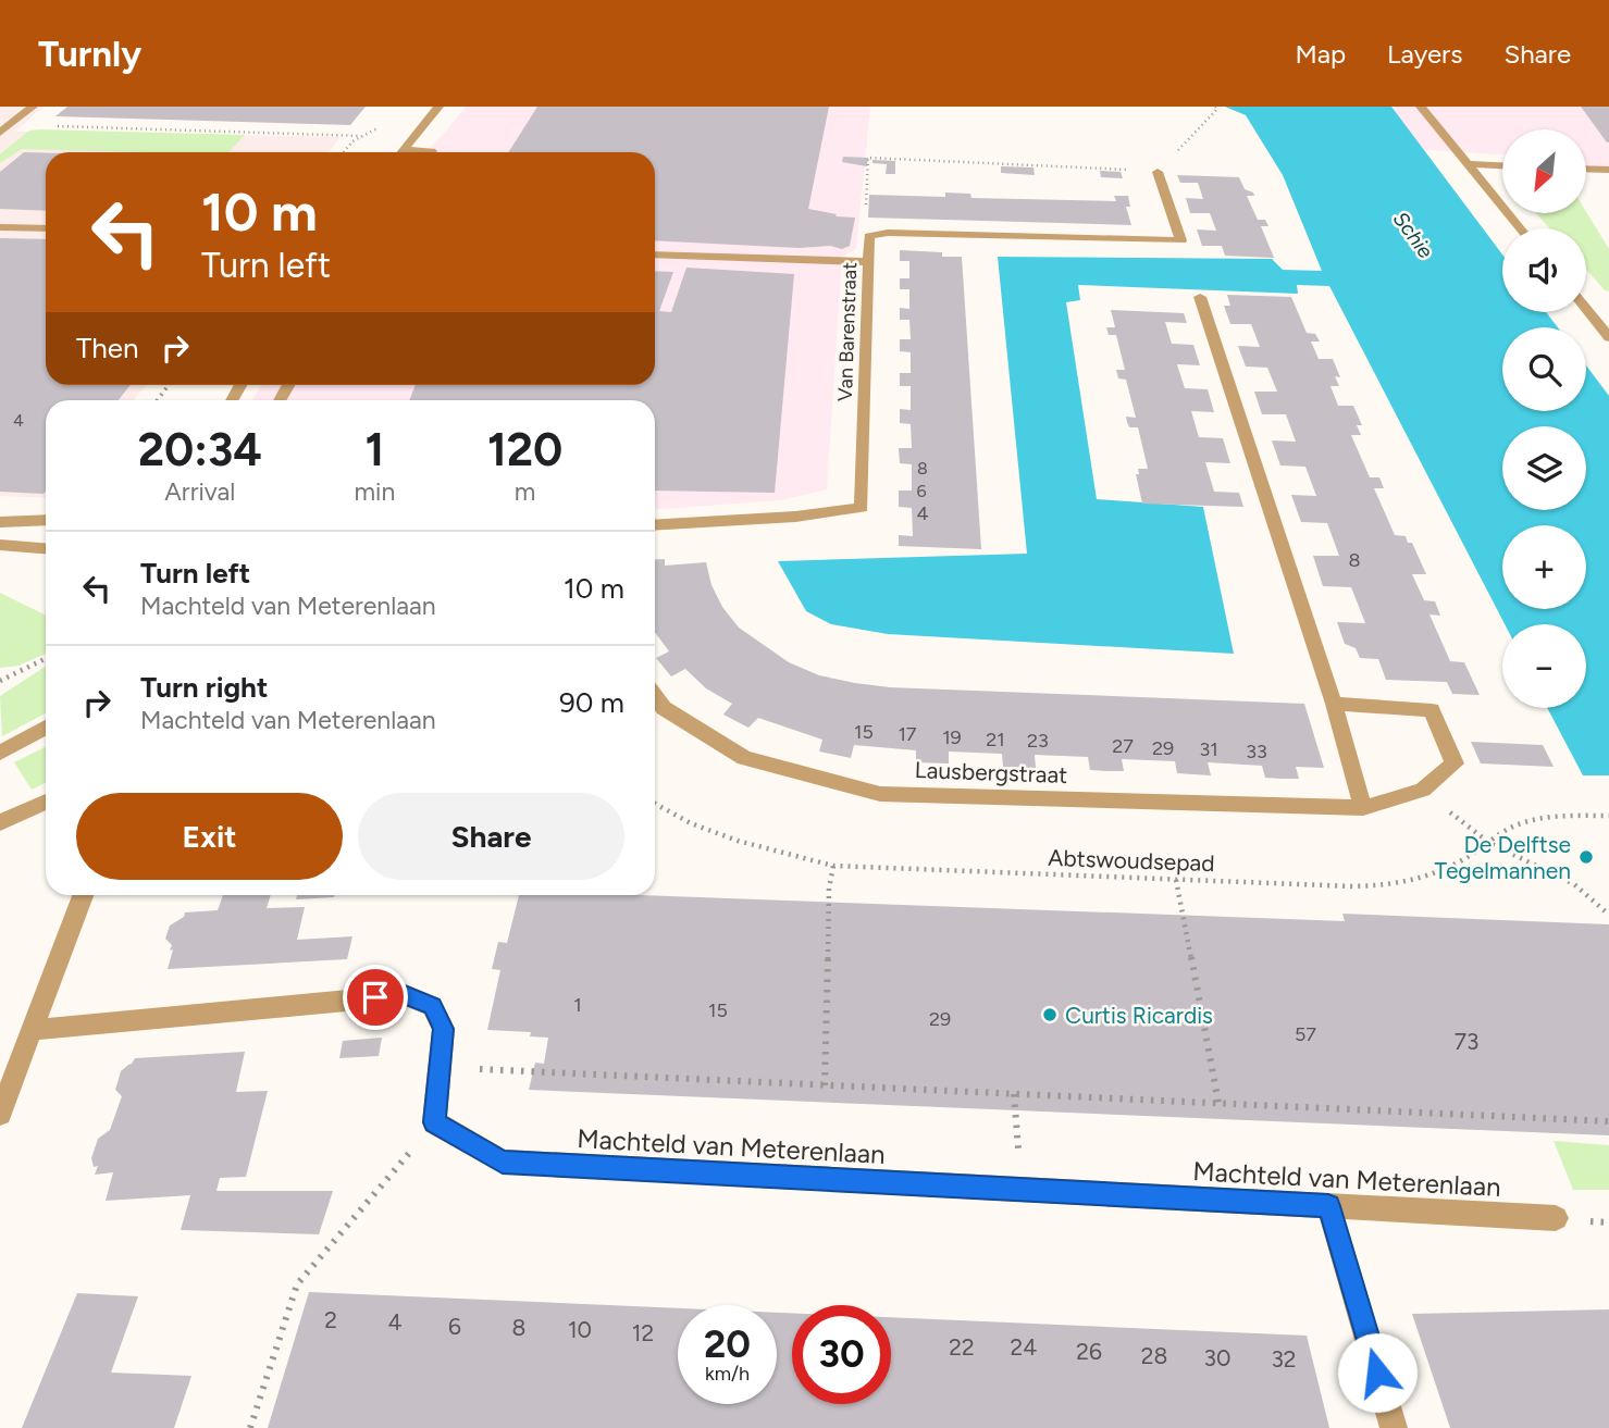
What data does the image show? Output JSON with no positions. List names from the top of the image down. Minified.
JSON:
{"streets":{"street":["Van Barenstraat","Lausbergstraat","Machteld van Meterenlaan"],"path":["Abtswoudsepad"]},"water":["Schie"],"places":["De Delftse Tegelmannen","Curtis Ricardis"],"house_numbers":["4","8","6","4","8","15","17","19","21","23","27","29","31","33","1","15","29","57","73","2","4","6","8","10","12","22","24","26","28","30","32"],"north":"bottom left","page":{"header":"Turnly","nav":["Map","Layers","Share"],"map_buttons":["+","−"],"turn":["10 m","Turn left"],"then":"Then","eta":["20:34","Arrival","1","min","120","m"],"list":[{"name":"Turn left","note":"Machteld van Meterenlaan","value":"10 m"},{"name":"Turn right","note":"Machteld van Meterenlaan","value":"90 m"}],"buttons":["Exit","Share"],"speed":"20 km/h","limit":"30"}}
